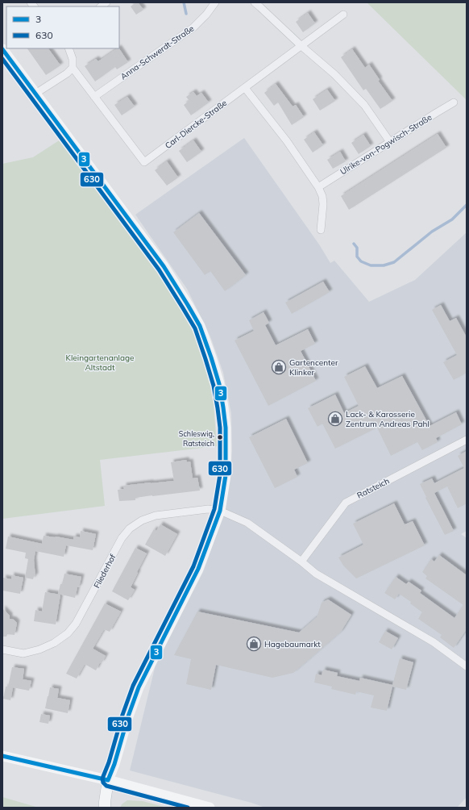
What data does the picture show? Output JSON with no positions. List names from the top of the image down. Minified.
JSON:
{"streets":{"street":["Anna-Schwerdt-Straße","Carl-Diercke-Straße","Ulrike-von-Pogwisch-Straße","Ratsteich","Fliederhof"]},"crossings":[["Anna-Schwerdt-Straße","Carl-Diercke-Straße"]],"parks":["Kleingartenanlage Altstadt"],"places":{"shop":["Gartencenter Klinker","Lack- & Karosserie Zentrum Andreas Pahl","Hagebaumarkt"],"other":["Schleswig, Ratsteich"]},"lines":["transit line 3","transit line 630"],"legend":["3","630"]}
